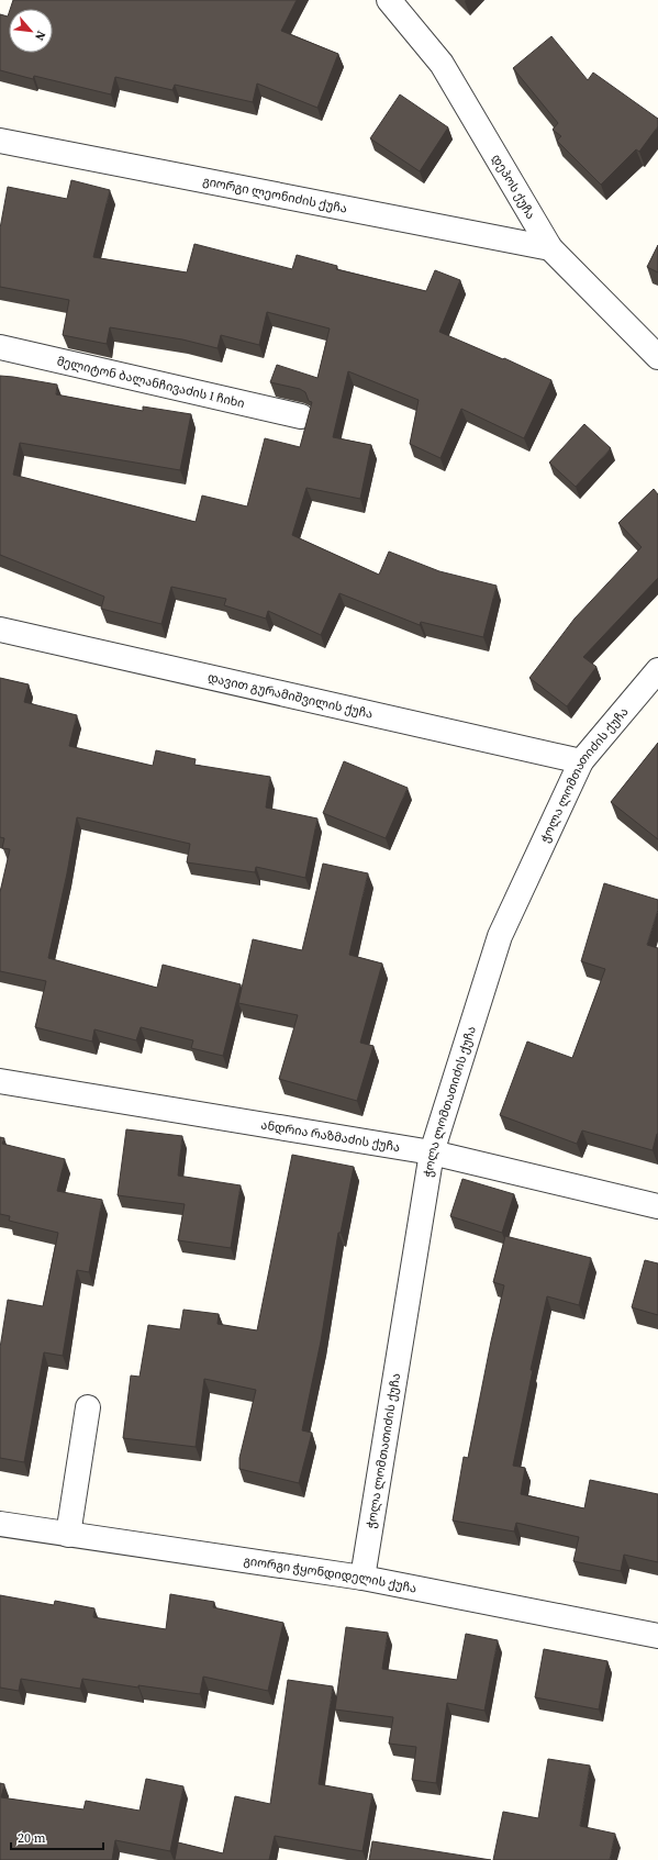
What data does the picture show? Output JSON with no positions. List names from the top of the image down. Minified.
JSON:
{"streets":{"street":["დეპოს ქუჩა","გიორგი ლეონიძის ქუჩა","მელიტონ ბალანჩივაძის I ჩიხი","დავით გურამიშვილის ქუჩა","ჭოლა ლომთათიძის ქუჩა","ანდრია რაზმაძის ქუჩა","გიორგი ჭყონდიდელის ქუჩა"]},"crossings":[["დეპოს ქუჩა","გიორგი ლეონიძის ქუჩა"],["დავით გურამიშვილის ქუჩა","ჭოლა ლომთათიძის ქუჩა"],["ჭოლა ლომთათიძის ქუჩა","ანდრია რაზმაძის ქუჩა"],["ჭოლა ლომთათიძის ქუჩა","გიორგი ჭყონდიდელის ქუჩა"]],"scale_bar":"20 m","north":"bottom right"}
